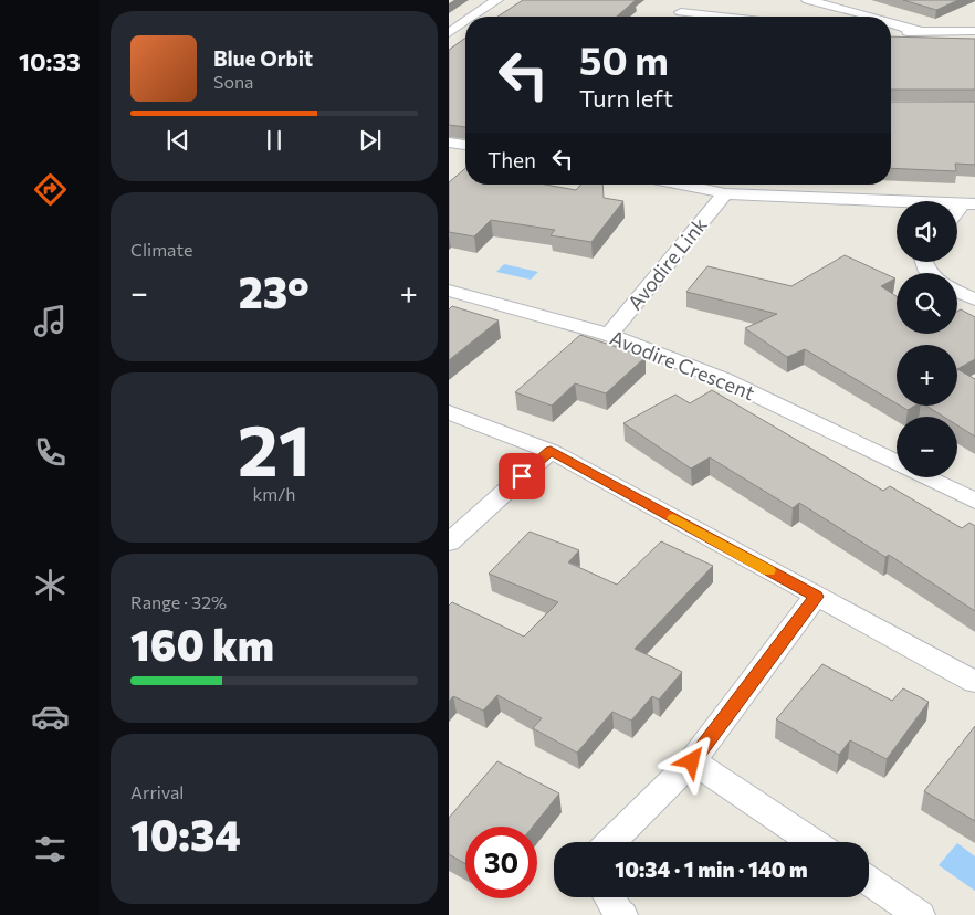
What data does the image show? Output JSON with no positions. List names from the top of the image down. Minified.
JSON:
{"streets":{"street":["Avodire Link","Avodire Crescent"]},"crossings":[["Avodire Link","Avodire Crescent"]],"page":{"tabs":"10:33","turn":["50 m","Turn left"],"song":["Blue Orbit","Sona"],"then":"Then","tile":["Climate",["21","km/h"],["Range · 32%","160 km"],["Arrival","10:34"]],"map_buttons":["+","−"],"heat":["−","23°","+"],"limit":"30","trip":"10:34 · 1 min · 140 m"}}
